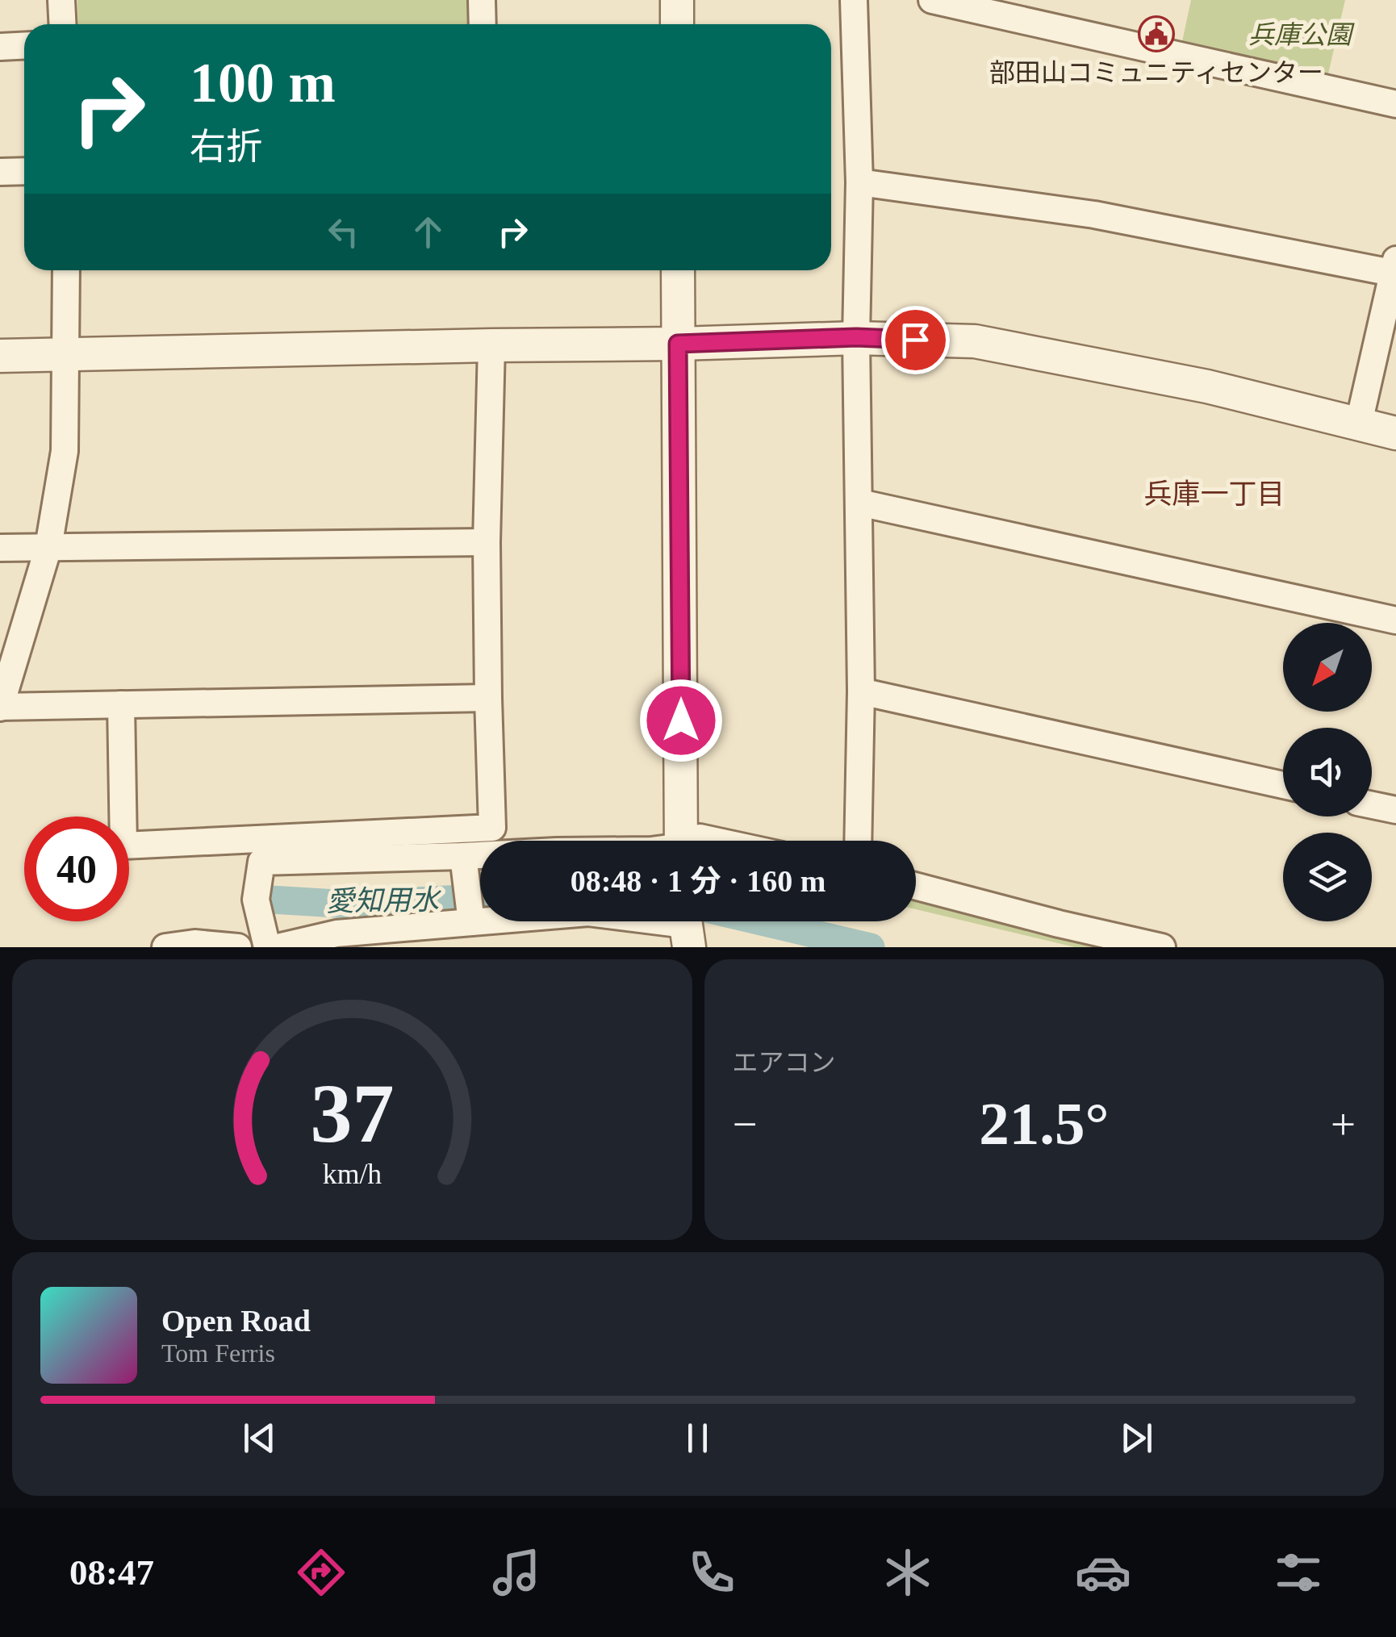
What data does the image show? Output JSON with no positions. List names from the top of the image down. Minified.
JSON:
{"districts":["兵庫一丁目"],"water":["愛知用水"],"parks":["兵庫公園"],"places":{"public building":["部田山コミュニティセンター"]},"north":"bottom left","page":{"turn":["100 m","右折"],"limit":"40","trip":"08:48 · 1 分 · 160 m","tile":"エアコン","heat":["−","21.5°","+"],"song":["Open Road","Tom Ferris"],"tabs":"08:47","gauge":["37","km/h"]}}
